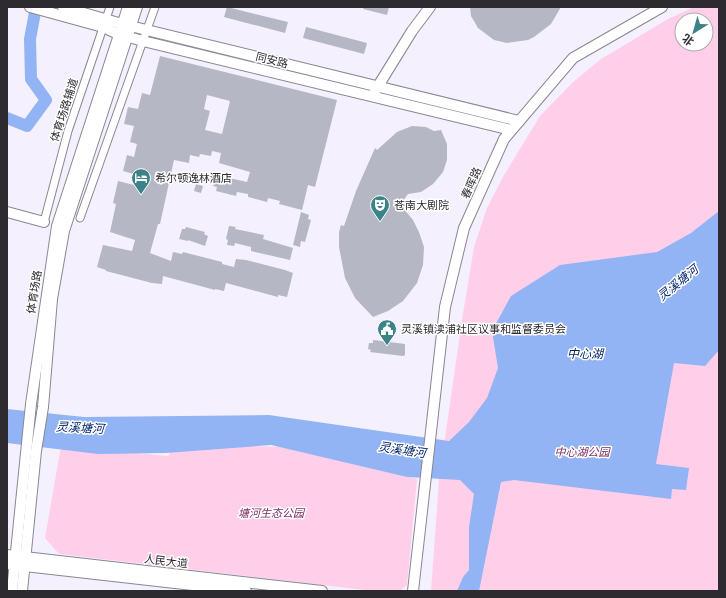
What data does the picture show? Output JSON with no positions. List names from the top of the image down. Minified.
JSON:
{"streets":{"street":["同安路","体育场路辅道","春晖路","体育场路","人民大道"]},"crossings":[["同安路","体育场路辅道"],["同安路","春晖路"],["同安路","体育场路"],["体育场路","人民大道"]],"water":["灵溪塘河","中心湖"],"parks":["中心湖公园","塘河生态公园"],"places":{"hotel":["希尔顿逸林酒店"],"theatre":["苍南大剧院"],"public building":["灵溪镇渎浦社区议事和监督委员会"]},"north":"bottom left"}
